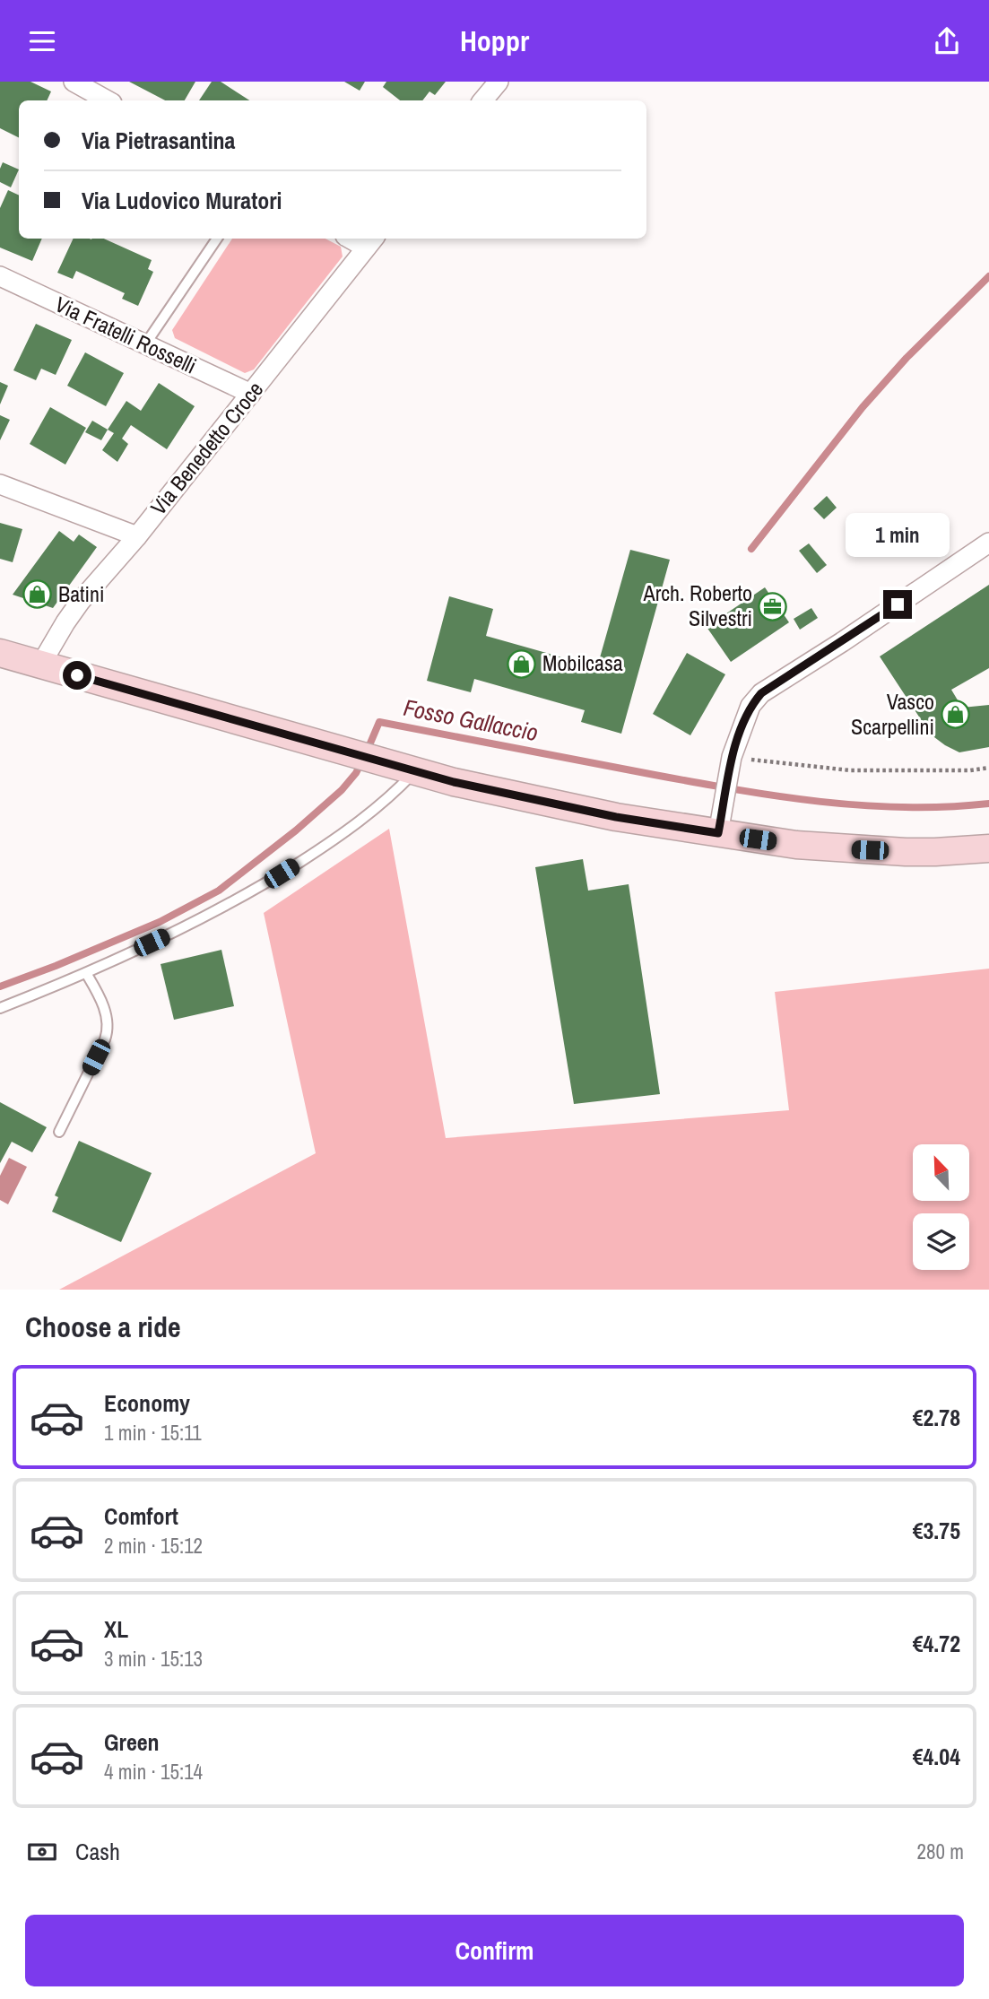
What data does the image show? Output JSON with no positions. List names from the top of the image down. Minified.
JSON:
{"streets":{"street":["Via Fratelli Rosselli","Via Benedetto Croce"]},"crossings":[["Via Fratelli Rosselli","Via Benedetto Croce"]],"water":["Fosso Gallaccio"],"places":{"shop":["Batini","Mobilcasa","Vasco Scarpellini"],"office":["Arch. Roberto Silvestri"]},"north":"top left","page":{"header":"Hoppr","banner":["Via Pietrasantina","Via Ludovico Muratori"],"bubble":"1 min","heading":"Choose a ride","list":[{"name":"Economy","note":"1 min · 15:11","value":"€2.78"},{"name":"Comfort","note":"2 min · 15:12","value":"€3.75"},{"name":"XL","note":"3 min · 15:13","value":"€4.72"},{"name":"Green","note":"4 min · 15:14","value":"€4.04"}],"pay":["Cash","280 m"],"buttons":"Confirm"}}
